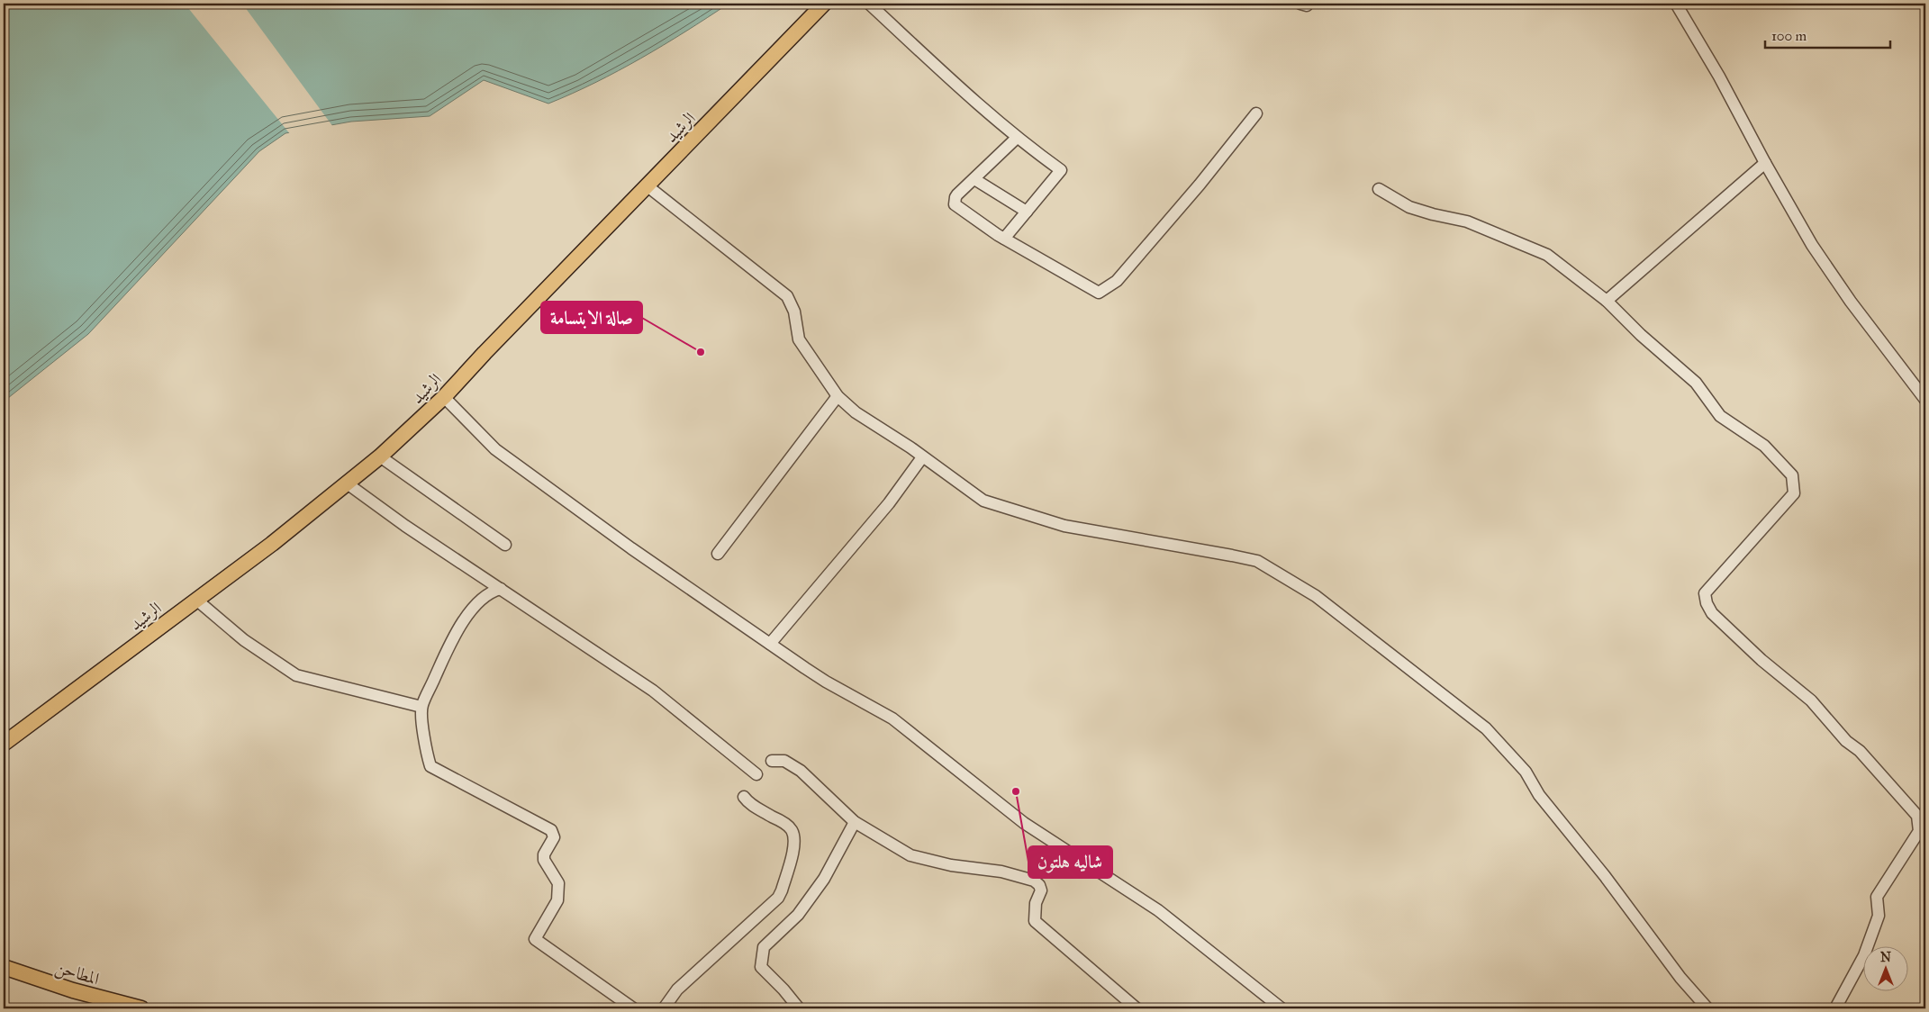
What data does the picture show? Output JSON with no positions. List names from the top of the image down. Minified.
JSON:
{"streets":{"main road":["الرشيد","المطاحن"]},"places":["صالة الابتسامة","شاليه هلتون"],"scale_bar":"100 m","north":"top"}
